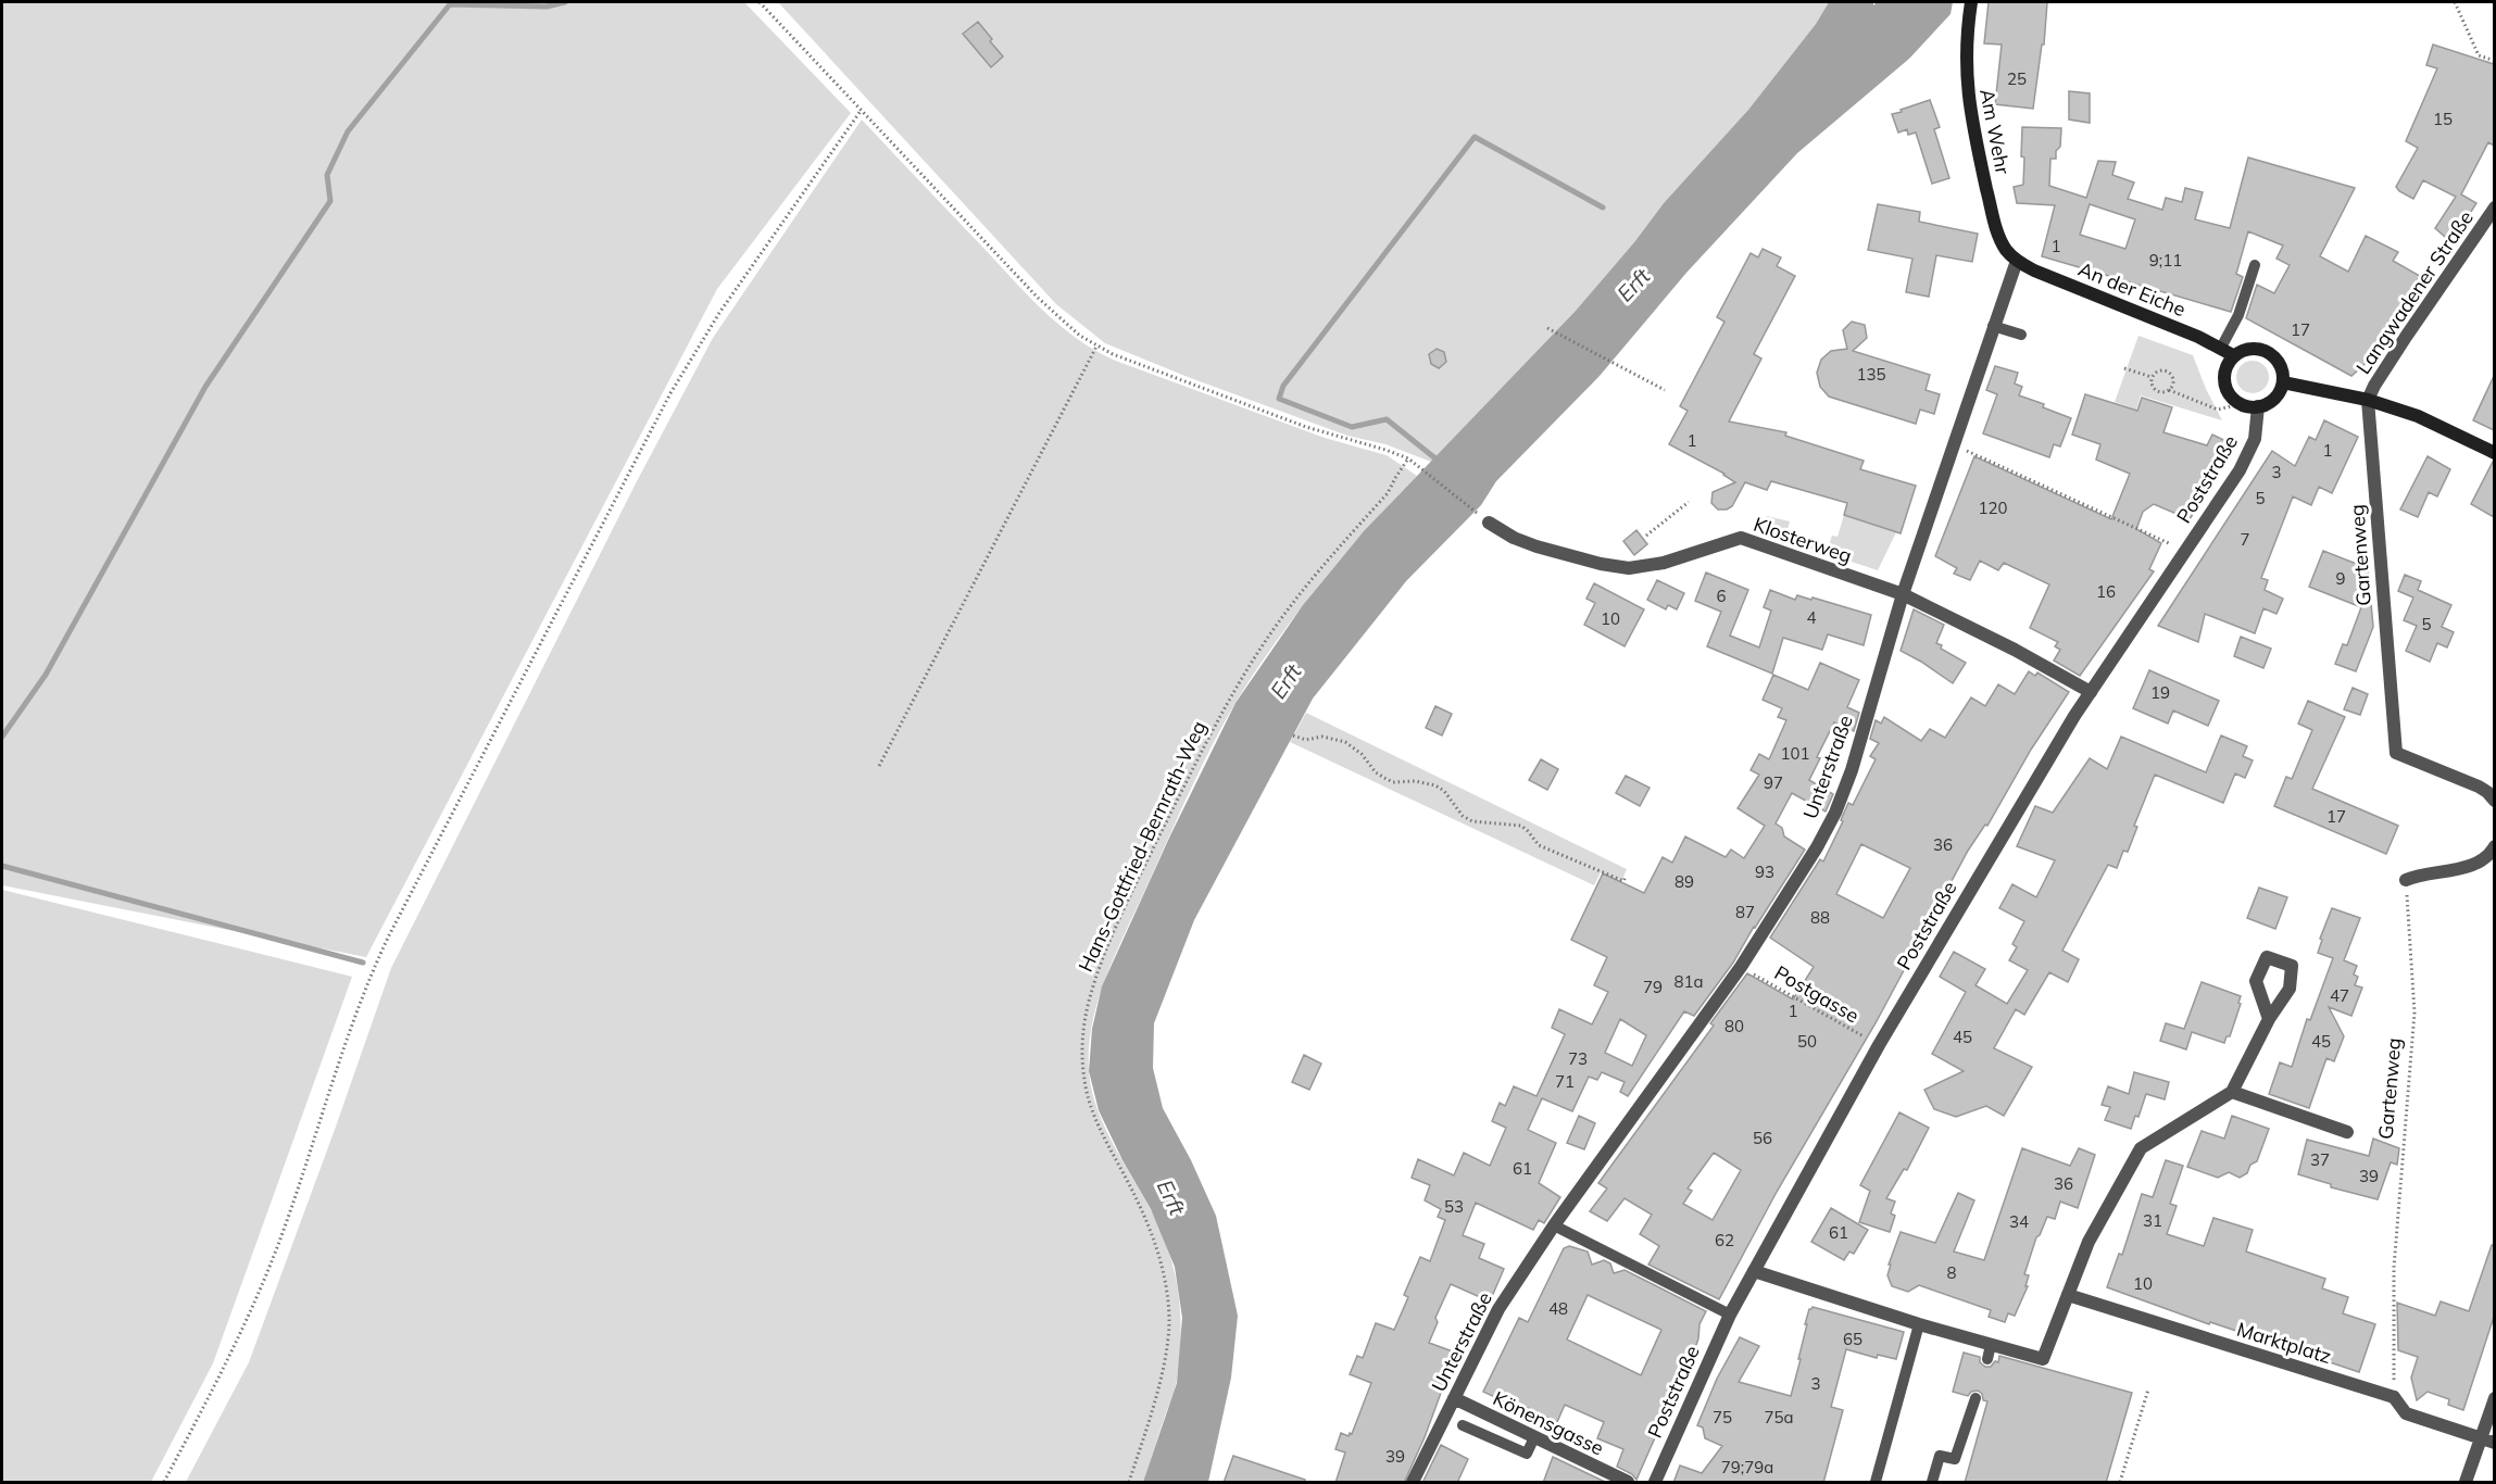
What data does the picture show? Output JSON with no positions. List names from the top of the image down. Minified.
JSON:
{"streets":{"main road":["Am Wehr","An der Eiche"],"street":["Langwadener Straße","Poststraße","Klosterweg","Gartenweg","Unterstraße","Marktplatz","Könensgasse"],"path":["Hans-Gottfried-Bernrath-Weg","Postgasse"]},"crossings":[["Am Wehr","An der Eiche"],["Am Wehr","Unterstraße"],["An der Eiche","Poststraße"],["An der Eiche","Unterstraße"],["Langwadener Straße","Gartenweg"],["Poststraße","Klosterweg"],["Poststraße","Postgasse"],["Klosterweg","Unterstraße"],["Gartenweg","Marktplatz"],["Unterstraße","Postgasse"],["Unterstraße","Könensgasse"]],"water":["Erft"],"house_numbers":["25","15","1","9;11","17","135","1","1","3","5","120","7","9","16","6","4","10","5","19","101","97","17","36","93","89","87","88","81a","79","47","1","80","45","50","45","73","71","56","37","61","39","36","53","31","34","61","62","8","10","48","65","3","75","75a","39","79;79a"]}
